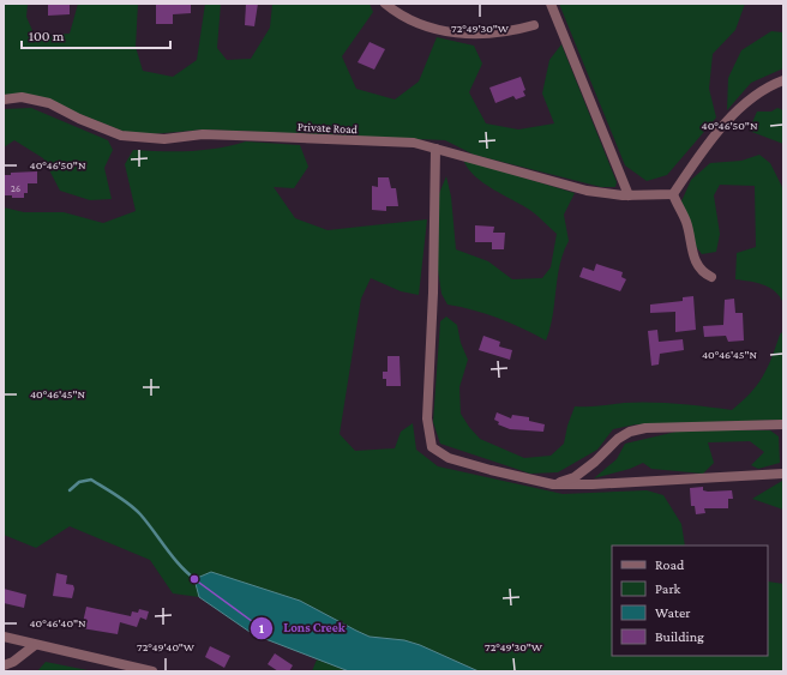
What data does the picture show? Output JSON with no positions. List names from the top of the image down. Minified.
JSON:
{"streets":{"street":["Private Road"]},"places":["Lons Creek"],"house_numbers":["26"],"legend":["Road","Park","Water","Building"],"scale_bar":"100 m","coordinates":["72°49'30\"W","40°46'50\"N","40°46'45\"N","40°46'40\"N","72°49'40\"W"]}
